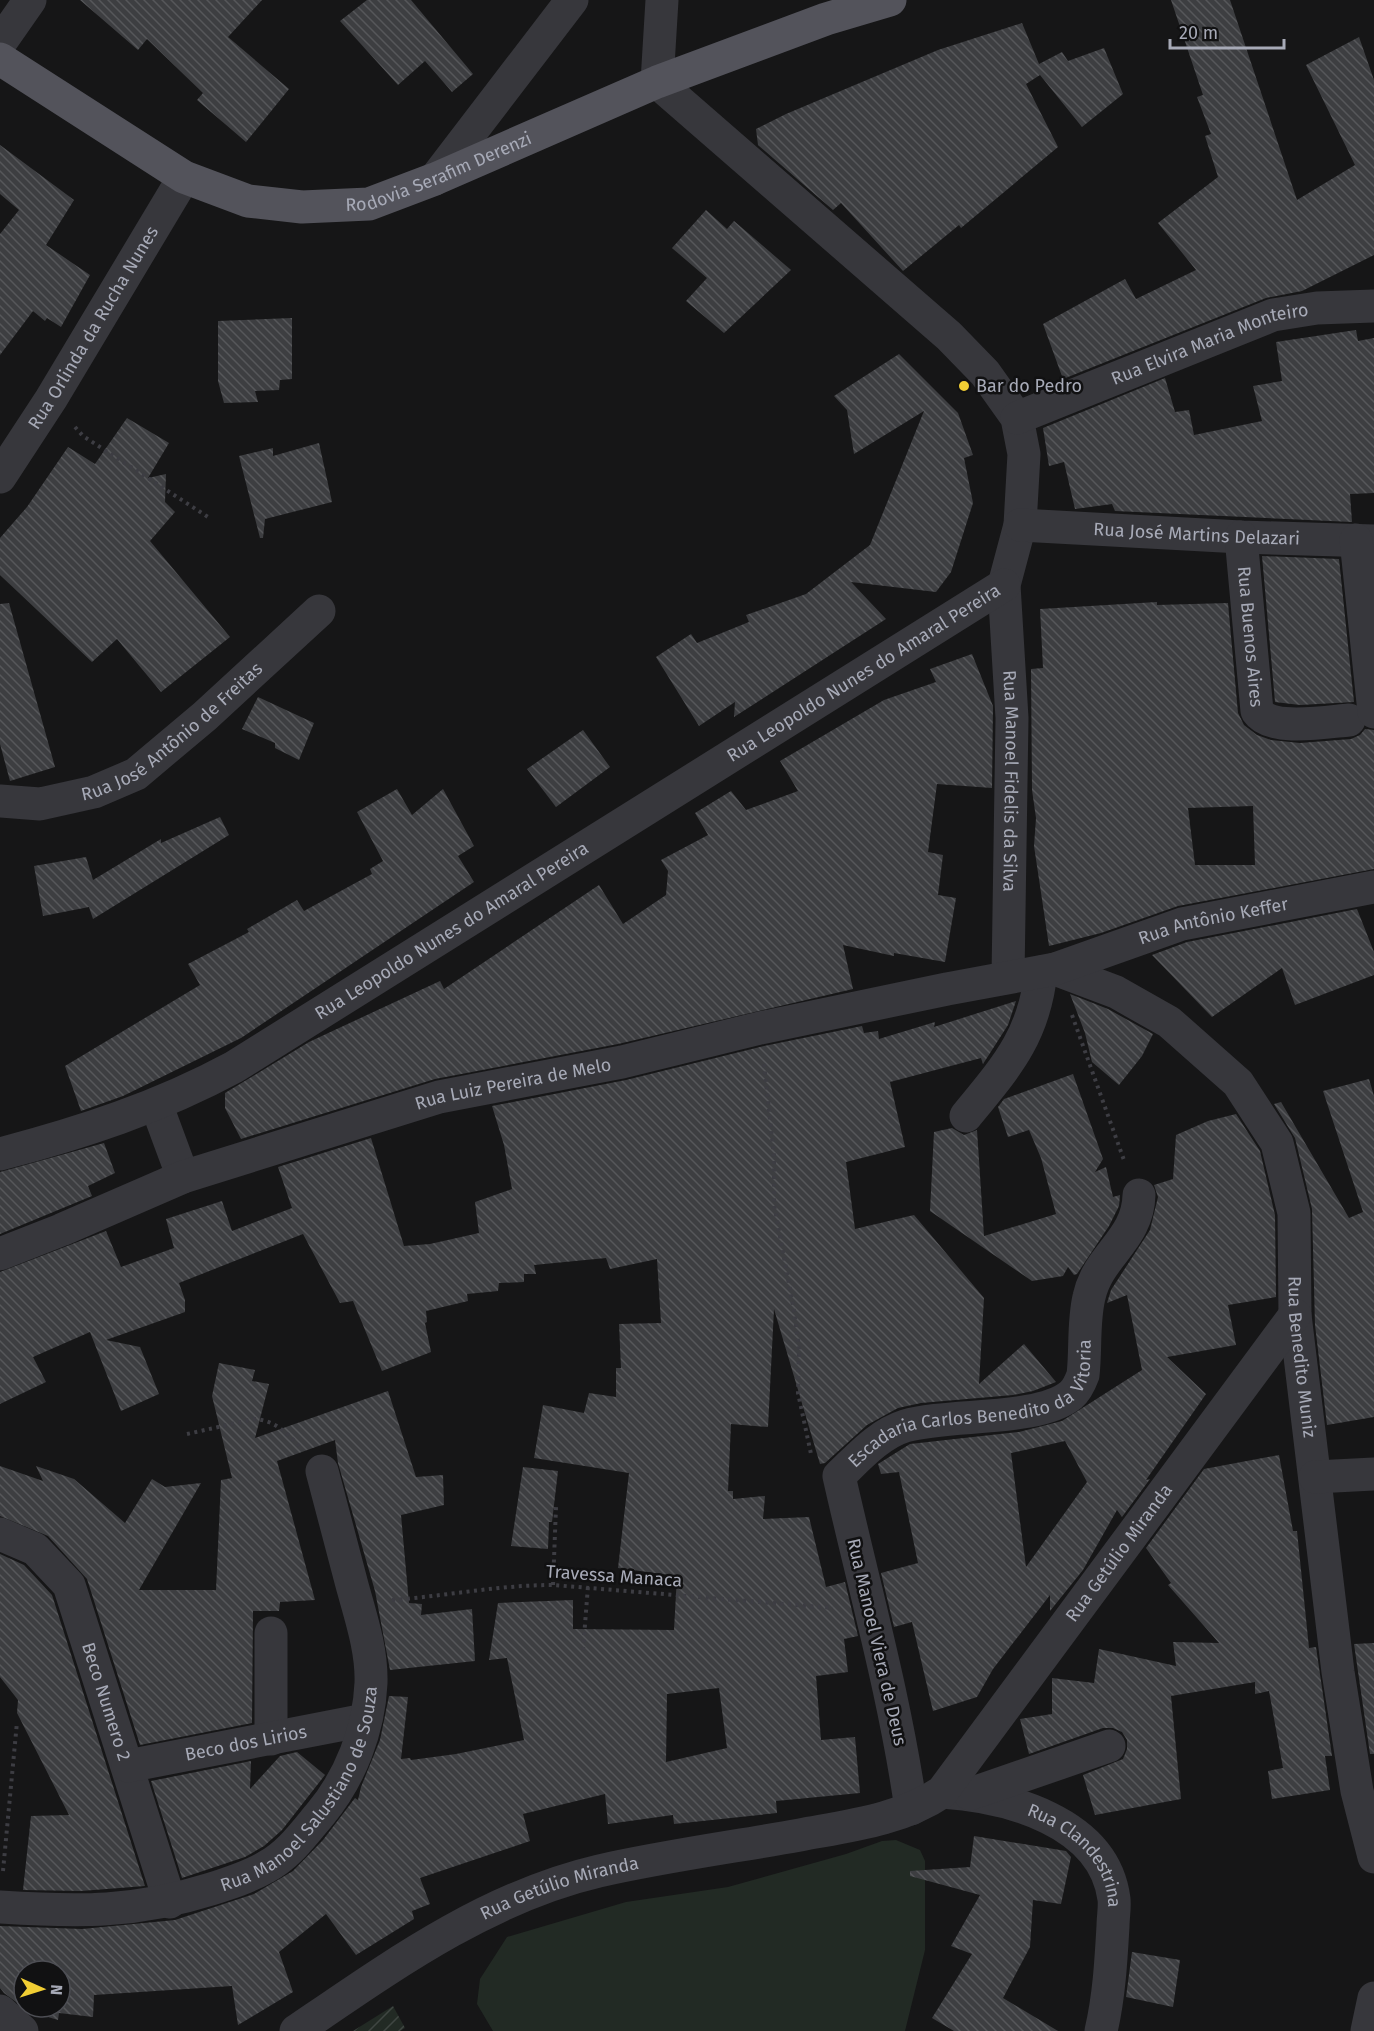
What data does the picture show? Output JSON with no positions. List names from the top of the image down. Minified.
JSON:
{"streets":{"main road":["Rodovia Serafim Derenzi"],"street":["Rua Orlinda da Rucha Nunes","Rua Elvira Maria Monteiro","Rua José Martins Delazari","Rua Buenos Aires","Rua Leopoldo Nunes do Amaral Pereira","Rua José Antônio de Freitas","Rua Manoel Fidelis da Silva","Rua Antônio Keffer","Rua Luiz Pereira de Melo","Rua Benedito Muniz","Escadaria Carlos Benedito da Vitoria","Rua Getúlio Miranda","Rua Manoel Viera de Deus","Beco Numero 2","Beco dos Lirios","Rua Manoel Salustiano de Souza","Rua Clandestrina"],"path":["Travessa Manaca"]},"crossings":[["Rodovia Serafim Derenzi","Rua Orlinda da Rucha Nunes"],["Rodovia Serafim Derenzi","Rua Leopoldo Nunes do Amaral Pereira"],["Rua Elvira Maria Monteiro","Rua Leopoldo Nunes do Amaral Pereira"],["Rua José Martins Delazari","Rua Buenos Aires"],["Rua José Martins Delazari","Rua Leopoldo Nunes do Amaral Pereira"],["Rua Leopoldo Nunes do Amaral Pereira","Rua Manoel Fidelis da Silva"],["Rua Manoel Fidelis da Silva","Rua Luiz Pereira de Melo"],["Rua Antônio Keffer","Rua Luiz Pereira de Melo"],["Rua Antônio Keffer","Rua Benedito Muniz"],["Rua Luiz Pereira de Melo","Rua Benedito Muniz"],["Rua Benedito Muniz","Rua Getúlio Miranda"],["Escadaria Carlos Benedito da Vitoria","Rua Manoel Viera de Deus"],["Rua Getúlio Miranda","Rua Manoel Viera de Deus"],["Rua Getúlio Miranda","Rua Clandestrina"],["Travessa Manaca","Rua Manoel Viera de Deus"],["Travessa Manaca","Rua Manoel Salustiano de Souza"],["Beco Numero 2","Beco dos Lirios"],["Beco Numero 2","Rua Manoel Salustiano de Souza"],["Beco dos Lirios","Rua Manoel Salustiano de Souza"]],"places":["Bar do Pedro"],"scale_bar":"20 m","north":"right"}
